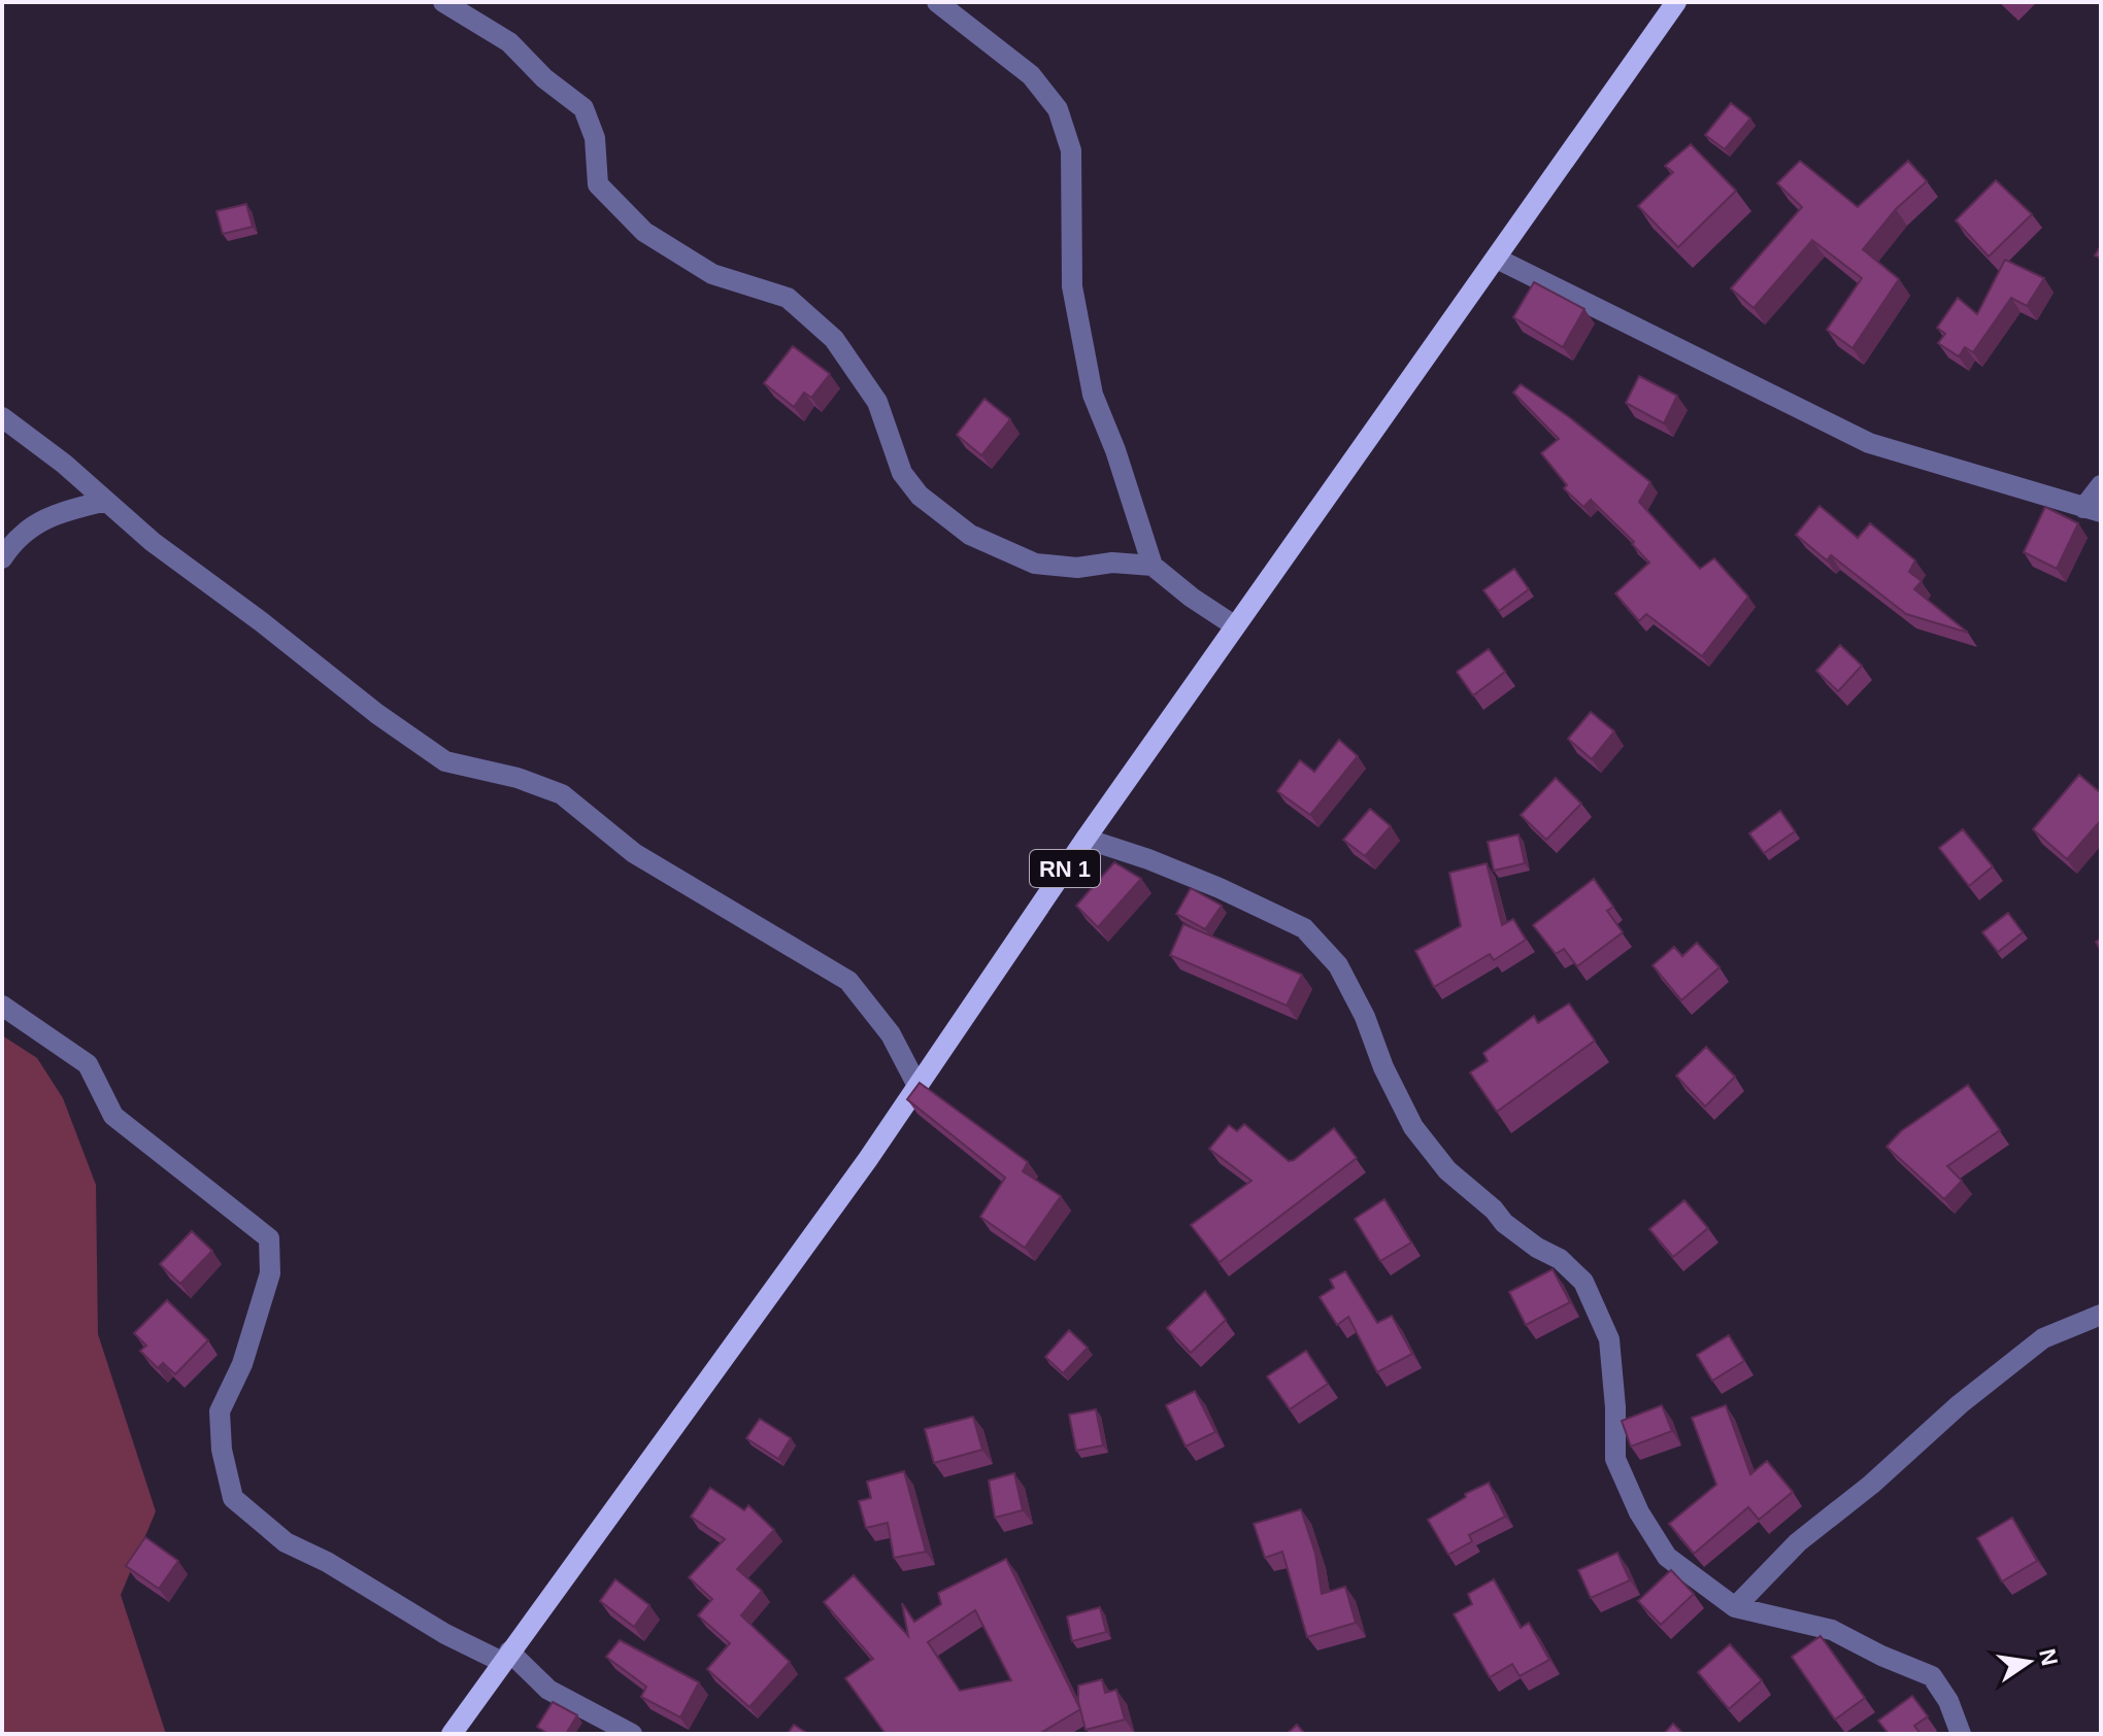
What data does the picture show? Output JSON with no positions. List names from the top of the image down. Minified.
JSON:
{"streets":{"main road":["RN 1"]},"north":"right"}
